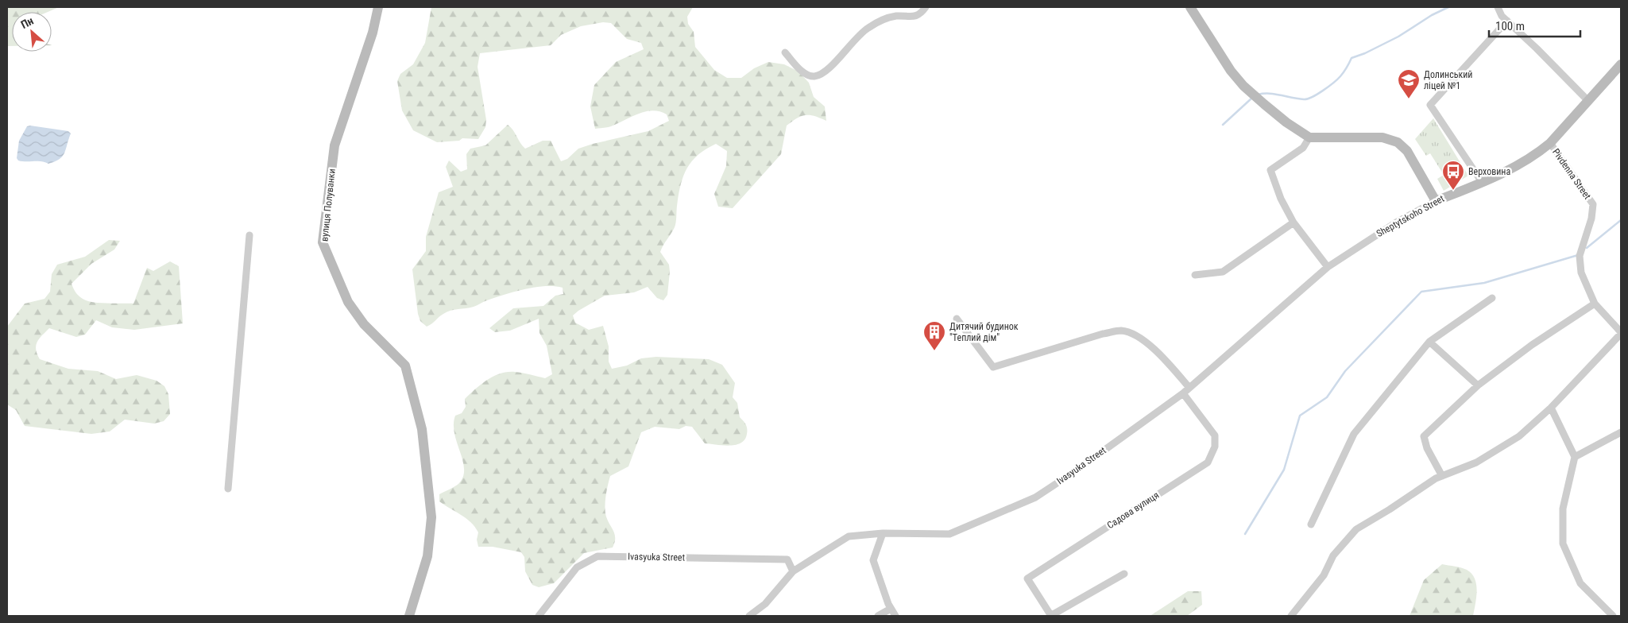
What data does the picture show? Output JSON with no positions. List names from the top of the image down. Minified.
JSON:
{"streets":{"street":["Pivdenna Street","вулиця Полуванки","Sheptytskoho Street","Ivasyuka Street","Садова вулиця"]},"crossings":[["Pivdenna Street","Sheptytskoho Street"],["Sheptytskoho Street","Ivasyuka Street"],["Ivasyuka Street","Садова вулиця"]],"places":{"school or university":["Долинський ліцей №1"],"bus stop":["Верховина"],"building":["Дитячий будинок \"Теплий дім\""]},"scale_bar":"100 m","north":"top left"}
